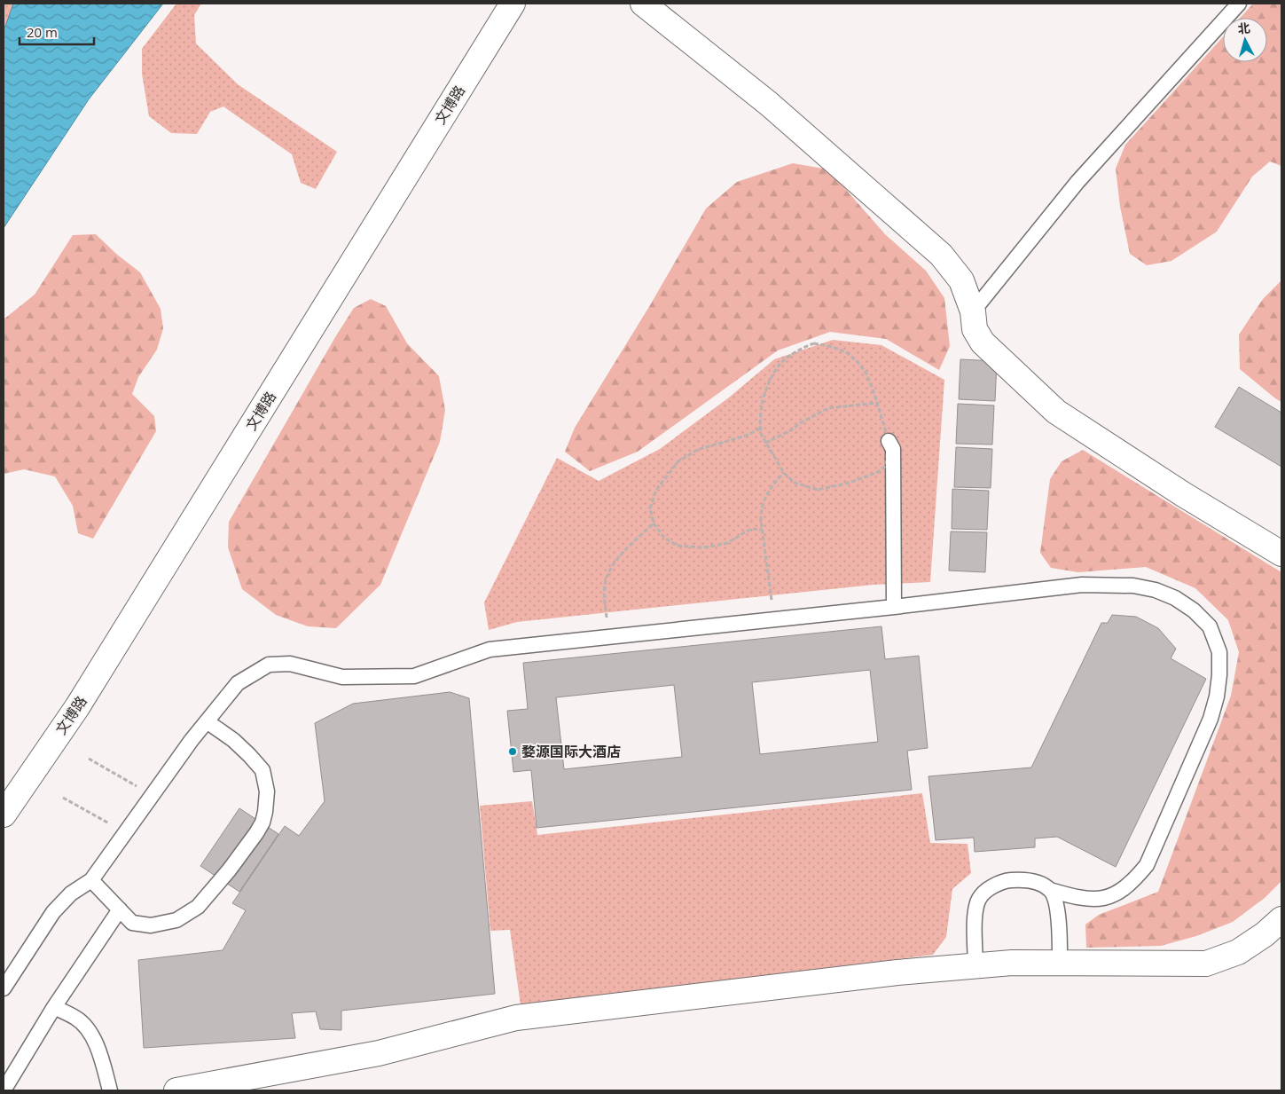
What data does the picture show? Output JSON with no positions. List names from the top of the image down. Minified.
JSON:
{"streets":{"street":["文博路"]},"places":["婺源国际大酒店"],"scale_bar":"20 m","north":"top"}
